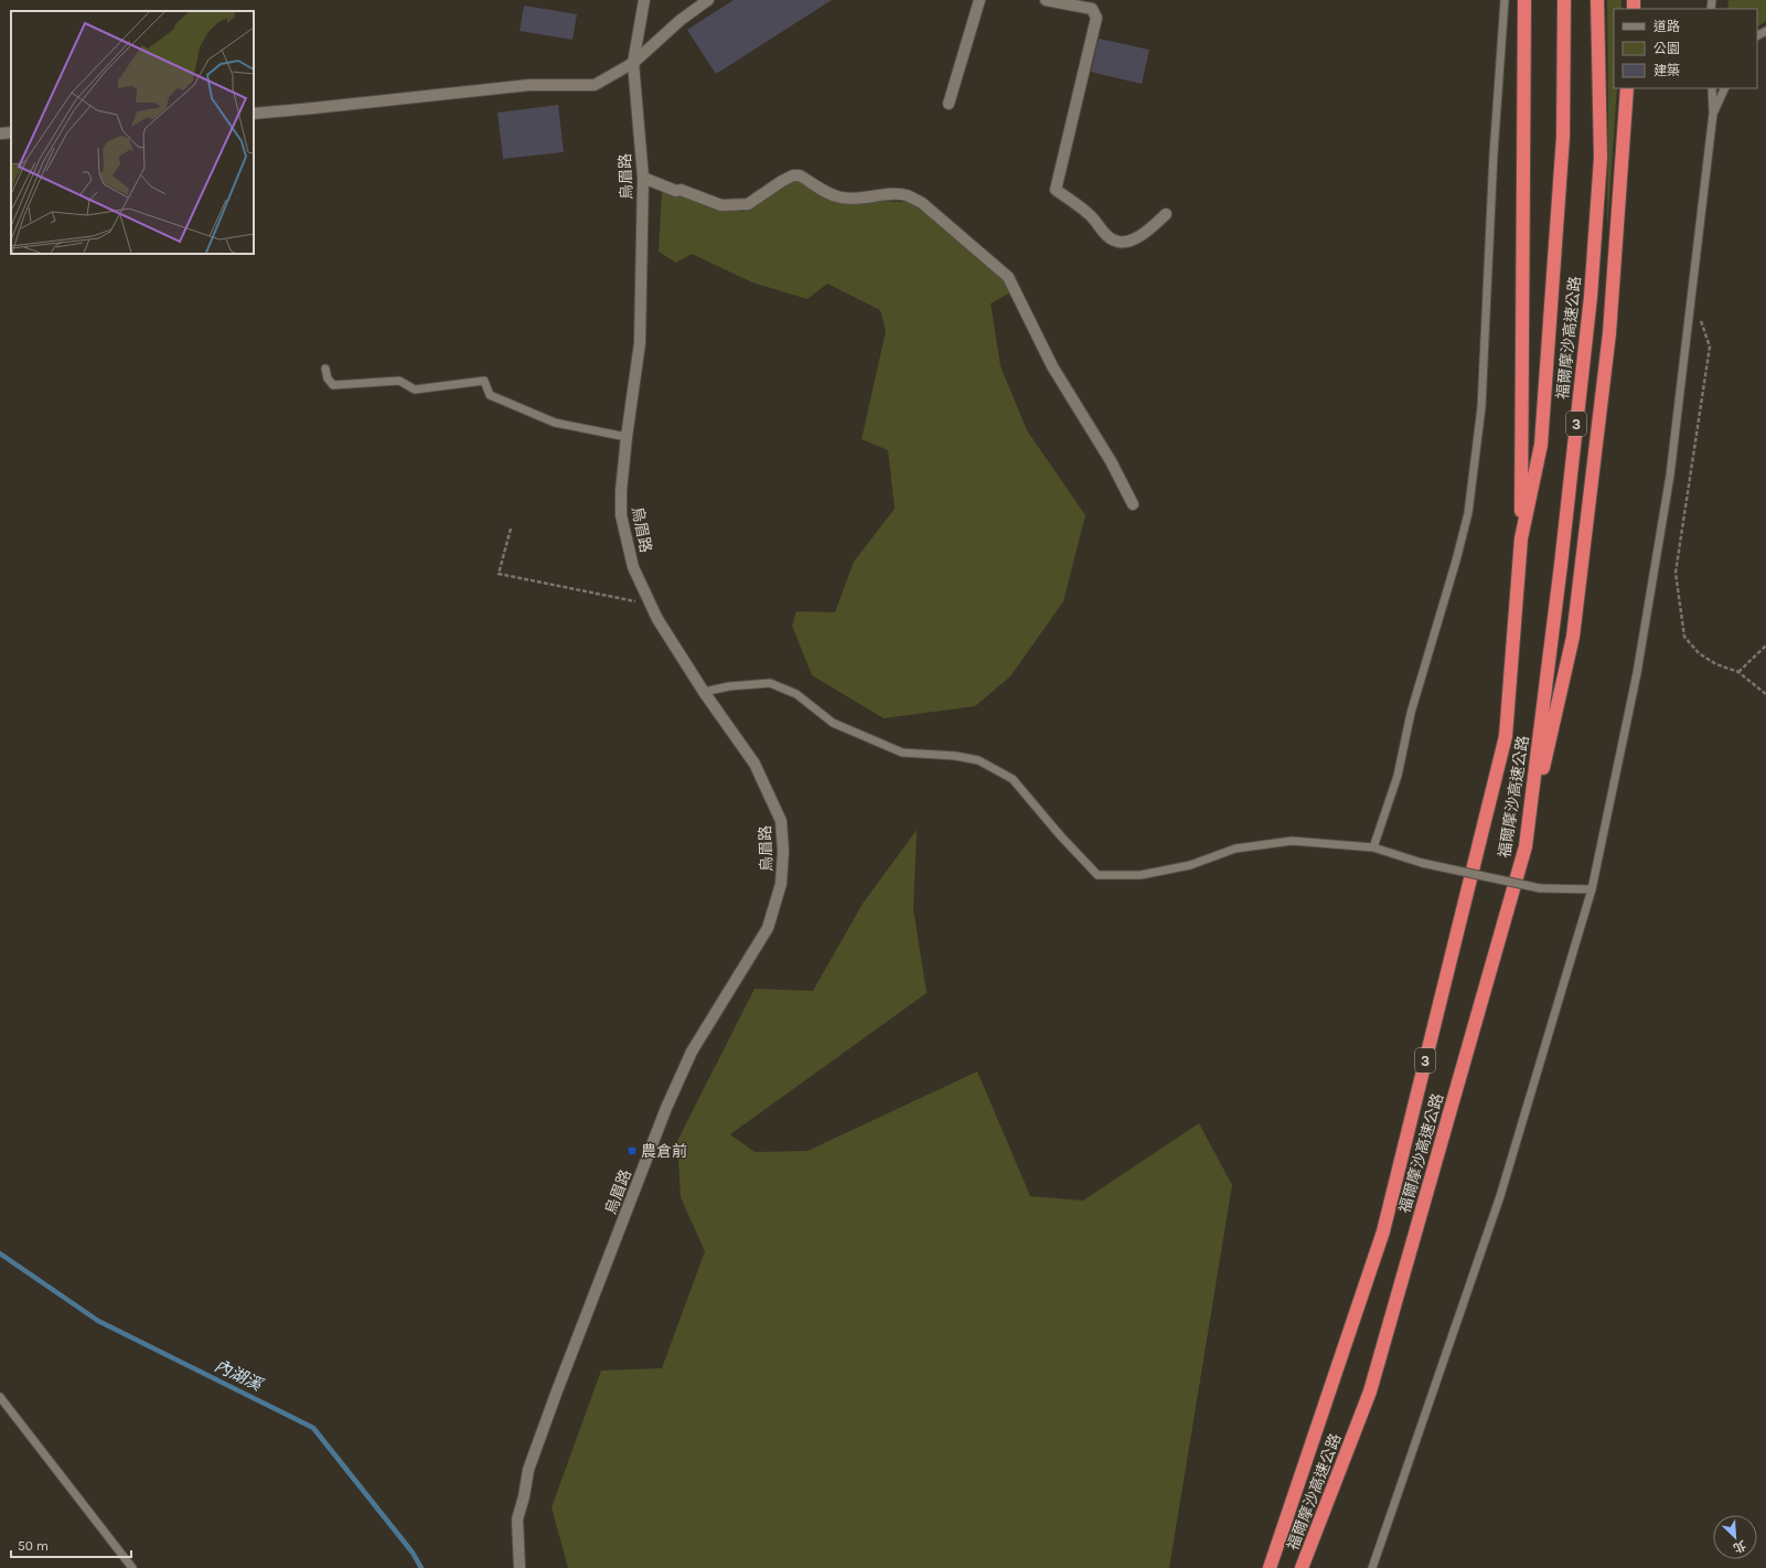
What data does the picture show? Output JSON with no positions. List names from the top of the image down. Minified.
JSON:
{"streets":{"highway":["福爾摩沙高速公路","3"],"main road":["烏眉路"]},"water":["內湖溪"],"places":{"transit":["農倉前"]},"legend":["道路","公園","建築"],"scale_bar":"50 m","north":"bottom right"}
